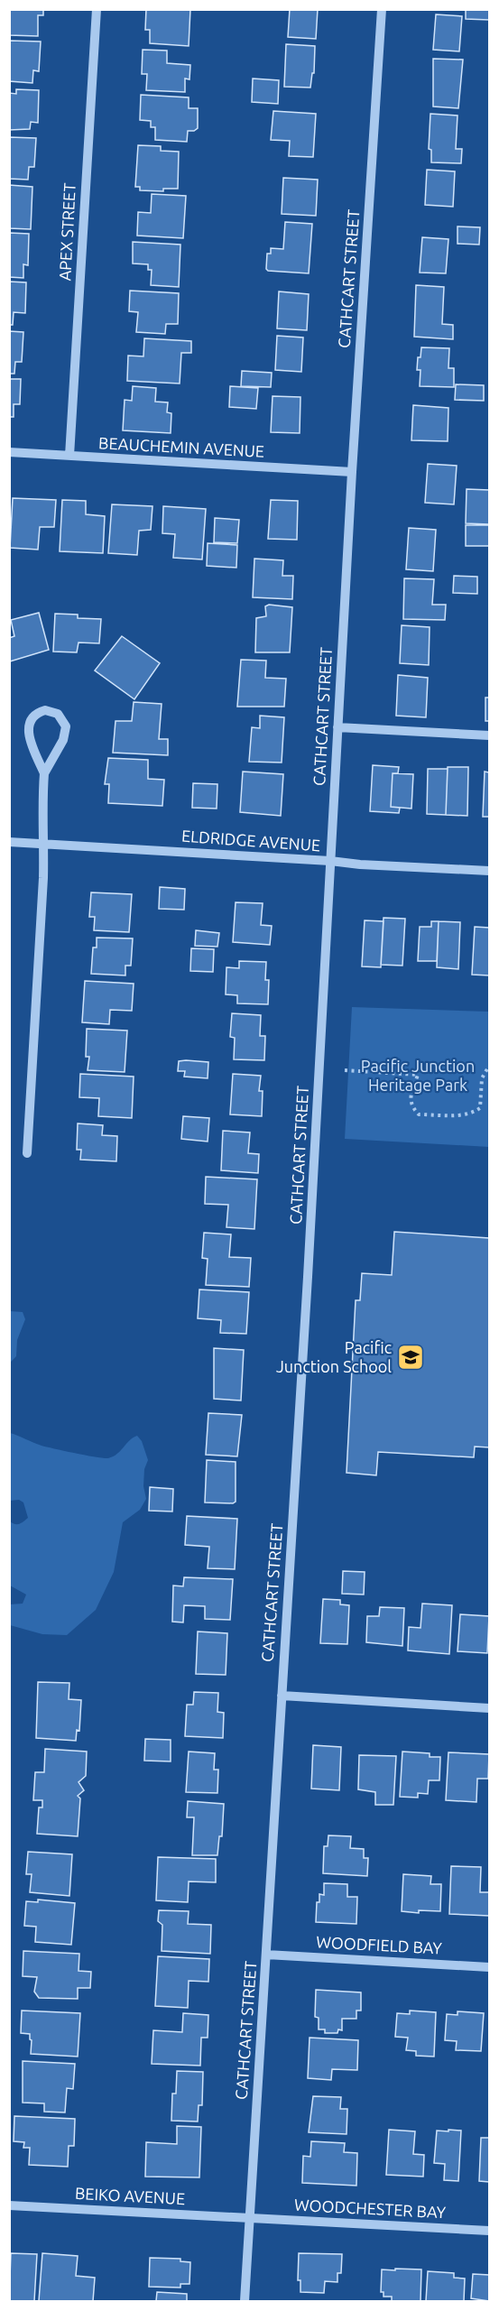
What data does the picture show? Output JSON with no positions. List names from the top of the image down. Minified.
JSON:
{"streets":{"street":["APEX STREET","CATHCART STREET","BEAUCHEMIN AVENUE","ELDRIDGE AVENUE","WOODFIELD BAY","BEIKO AVENUE","WOODCHESTER BAY"]},"crossings":[["APEX STREET","BEAUCHEMIN AVENUE"],["CATHCART STREET","BEAUCHEMIN AVENUE"],["CATHCART STREET","ELDRIDGE AVENUE"],["CATHCART STREET","WOODFIELD BAY"],["CATHCART STREET","BEIKO AVENUE"],["CATHCART STREET","WOODCHESTER BAY"],["BEIKO AVENUE","WOODCHESTER BAY"]],"parks":["Pacific Junction Heritage Park"],"places":{"school or university":["Pacific Junction School"]}}
